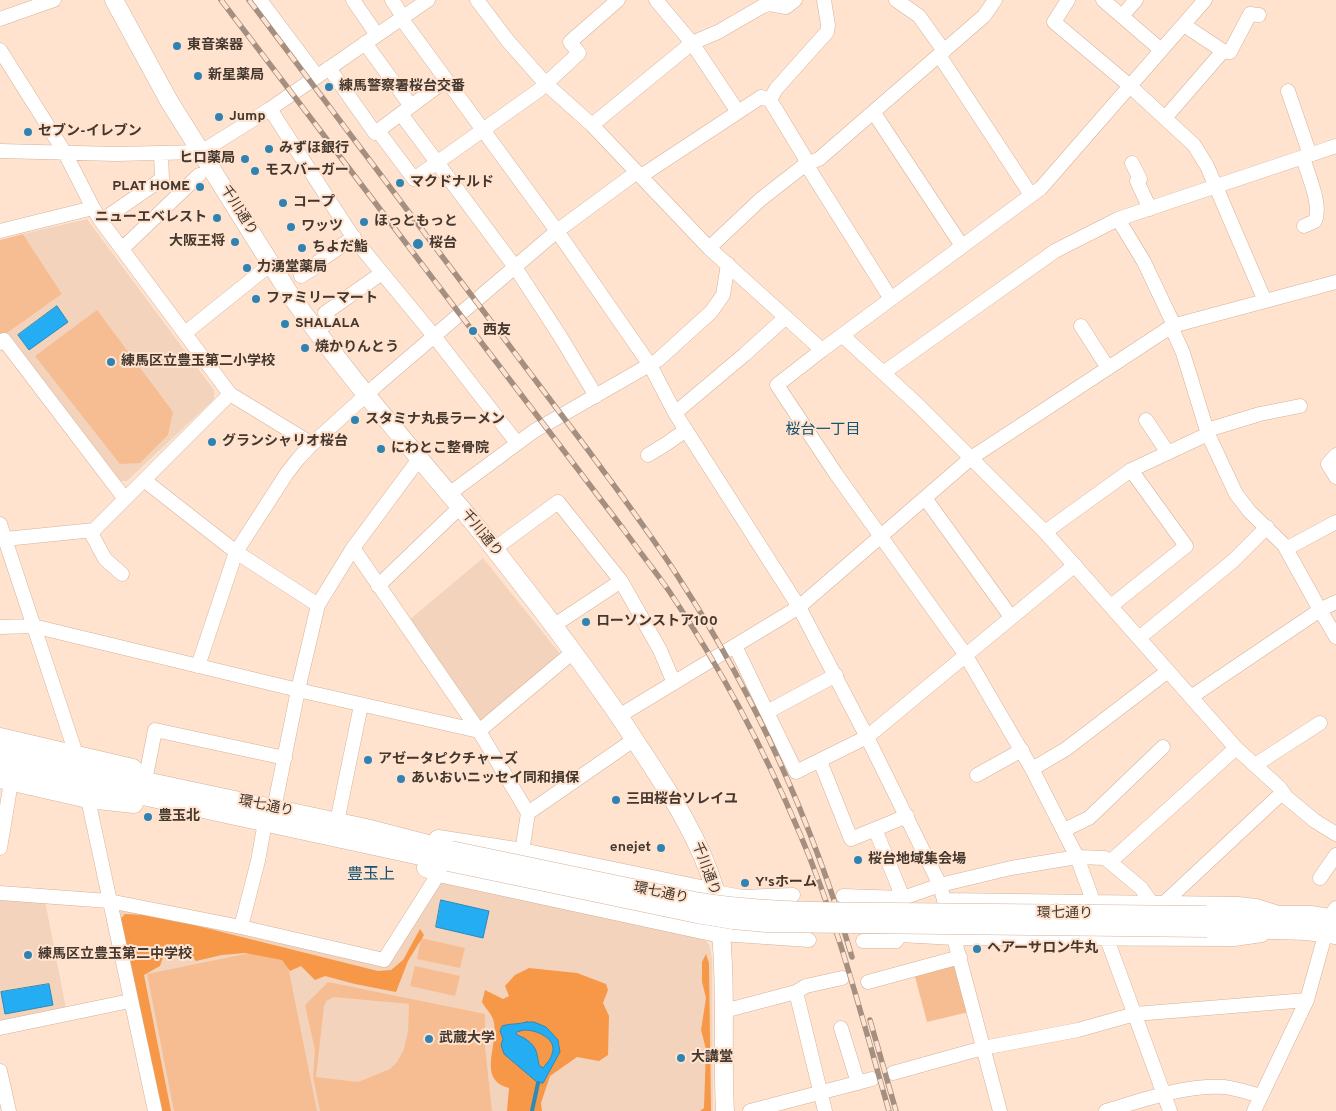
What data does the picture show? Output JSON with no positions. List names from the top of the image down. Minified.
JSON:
{"streets":{"main road":["千川通り","環七通り"]},"districts":["桜台一丁目","豊玉上"],"places":["東音楽器","新星薬局","練馬警察署桜台交番","Jump","セブン-イレブン","みずほ銀行","ヒロ薬局","モスバーガー","マクドナルド","PLAT HOME","コープ","ニューエベレスト","ほっともっと","ワッツ","大阪王将","桜台","ちよだ鮨","力湧堂薬局","ファミリーマート","SHALALA","西友","焼かりんとう","練馬区立豊玉第二小学校","スタミナ丸長ラーメン","グランシャリオ桜台","にわとこ整骨院","ローソンストア100","アゼータピクチャーズ","あいおいニッセイ同和損保","三田桜台ソレイユ","豊玉北","enejet","桜台地域集会場","Y'sホーム","ヘアーサロン牛丸","練馬区立豊玉第二中学校","武蔵大学","大講堂"]}
